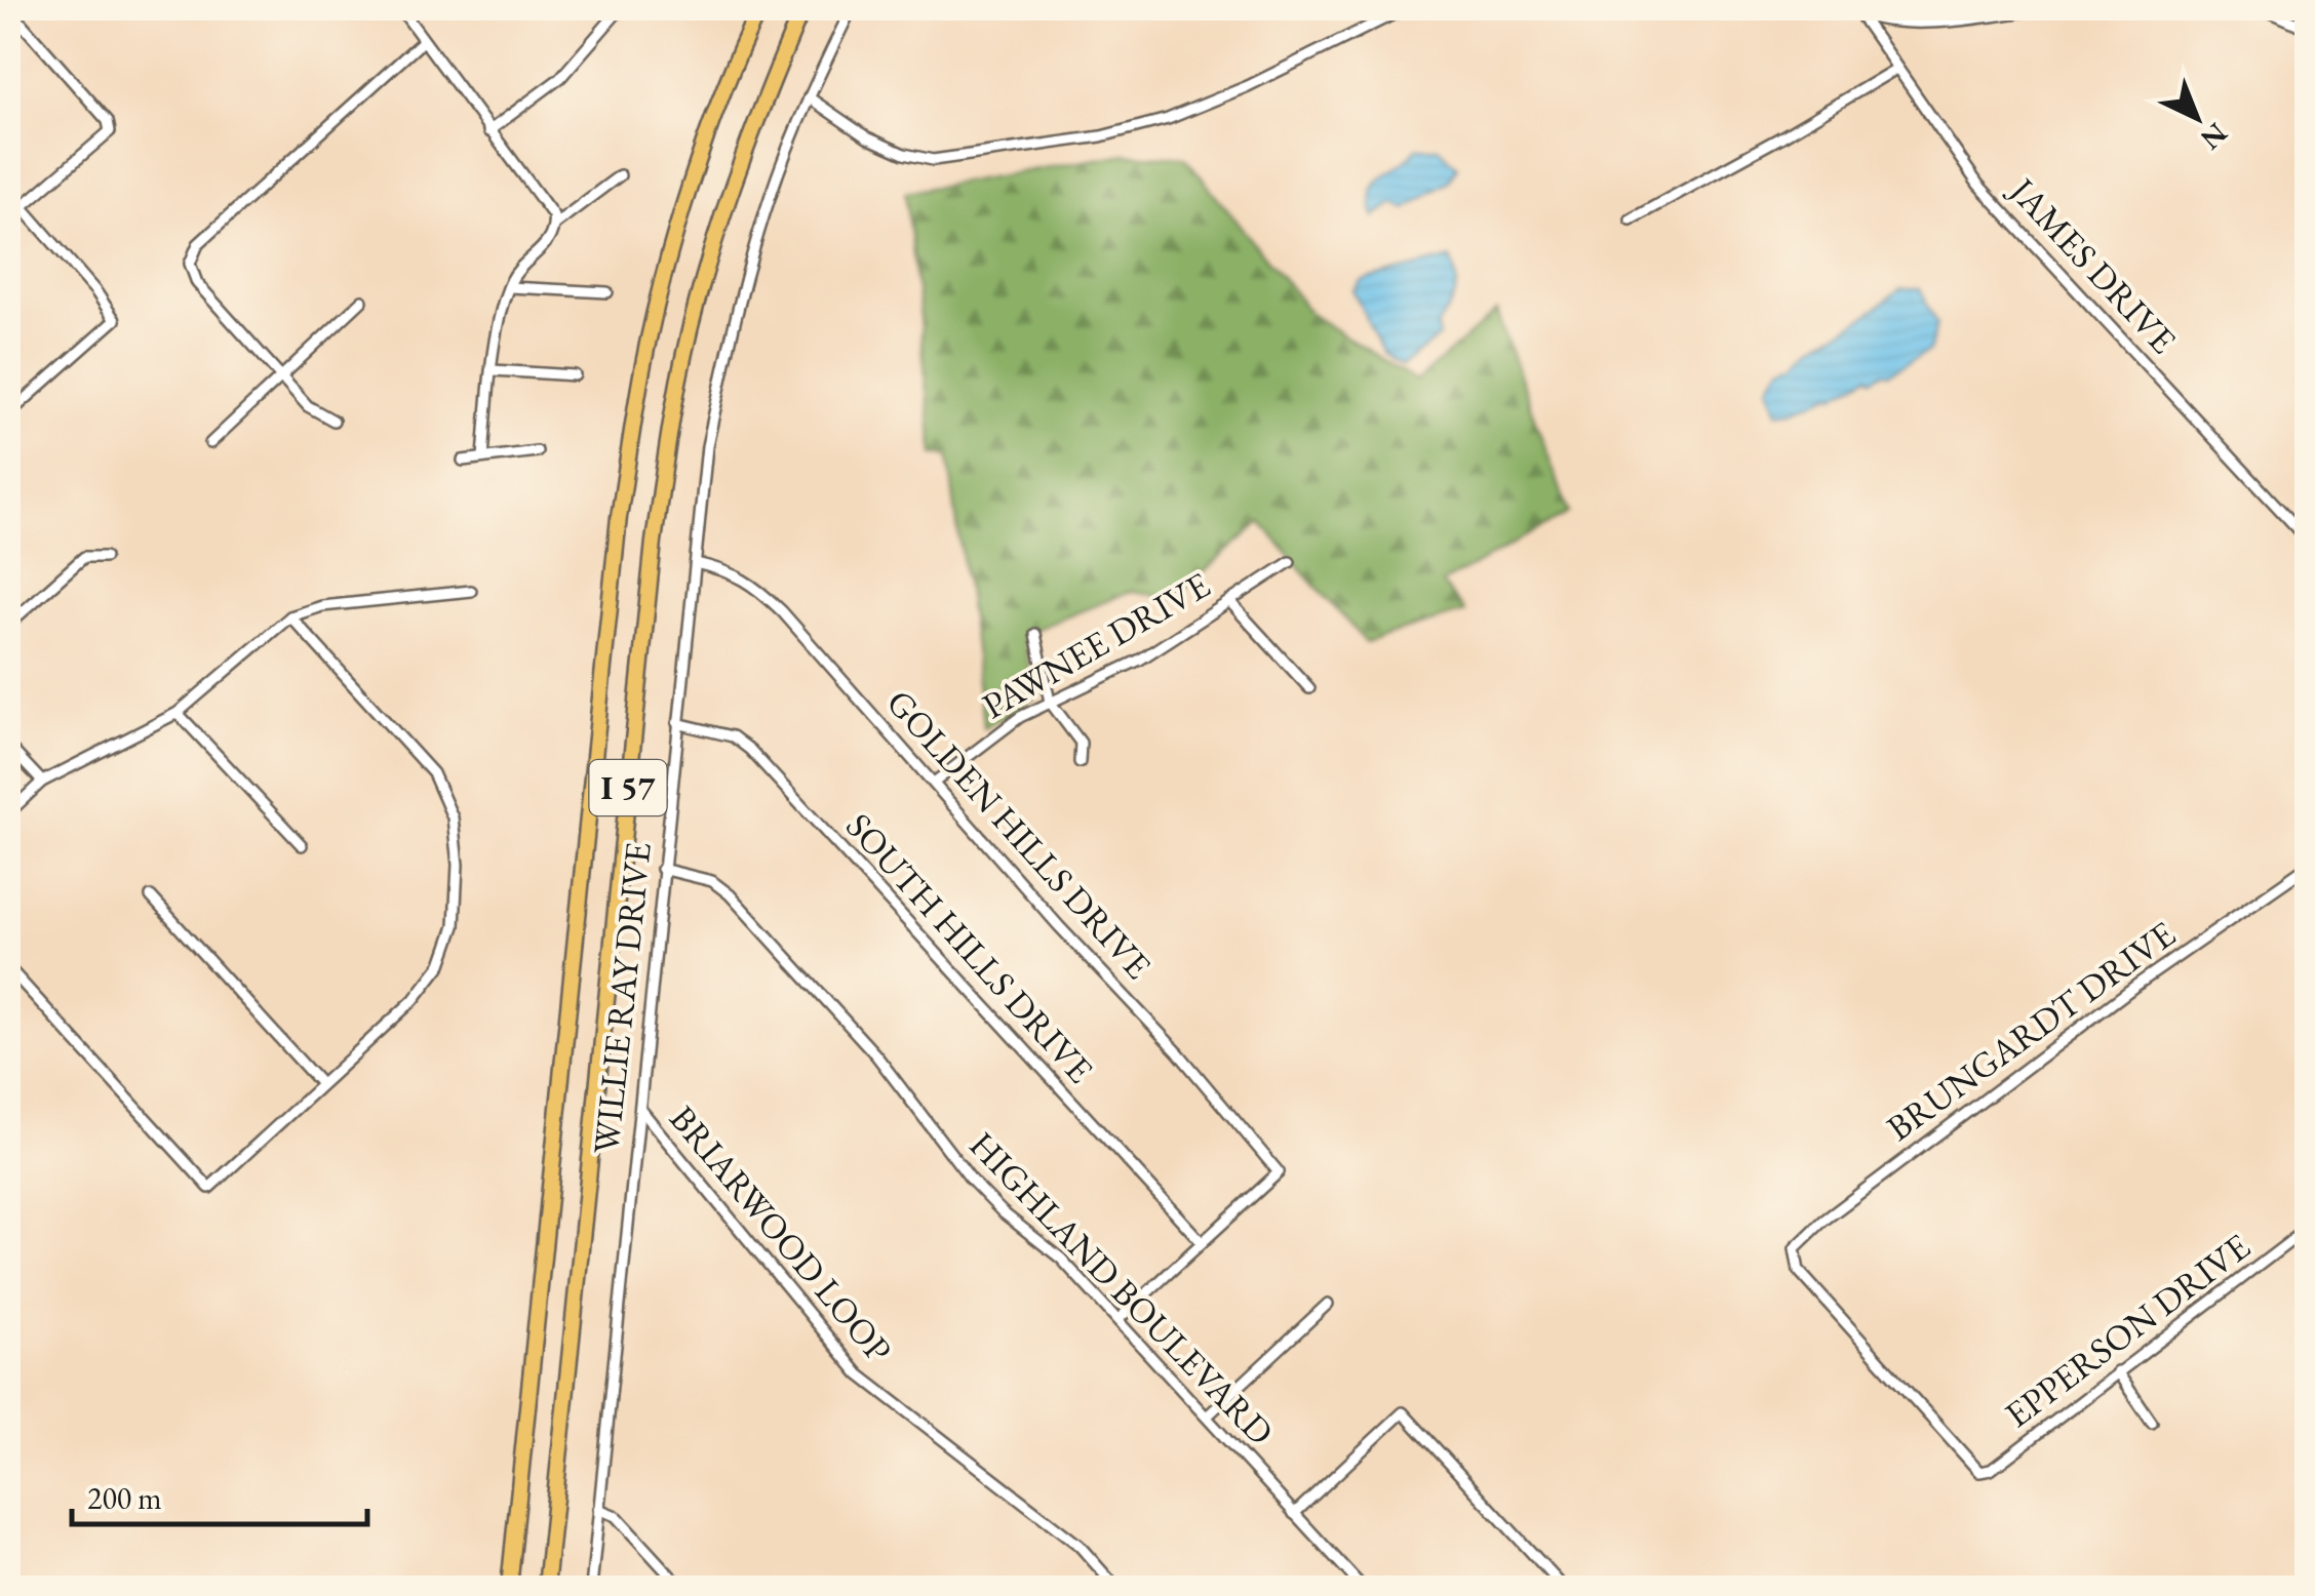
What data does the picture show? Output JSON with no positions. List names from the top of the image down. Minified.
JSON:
{"streets":{"highway":["I 57"],"street":["JAMES DRIVE","PAWNEE DRIVE","GOLDEN HILLS DRIVE","SOUTH HILLS DRIVE","WILLIE RAY DRIVE","BRUNGARDT DRIVE","BRIARWOOD LOOP","HIGHLAND BOULEVARD","EPPERSON DRIVE"]},"crossings":[["PAWNEE DRIVE","GOLDEN HILLS DRIVE"],["GOLDEN HILLS DRIVE","SOUTH HILLS DRIVE"],["GOLDEN HILLS DRIVE","WILLIE RAY DRIVE"],["SOUTH HILLS DRIVE","WILLIE RAY DRIVE"],["WILLIE RAY DRIVE","BRIARWOOD LOOP"],["WILLIE RAY DRIVE","HIGHLAND BOULEVARD"],["BRUNGARDT DRIVE","EPPERSON DRIVE"]],"scale_bar":"200 m","north":"bottom right"}
